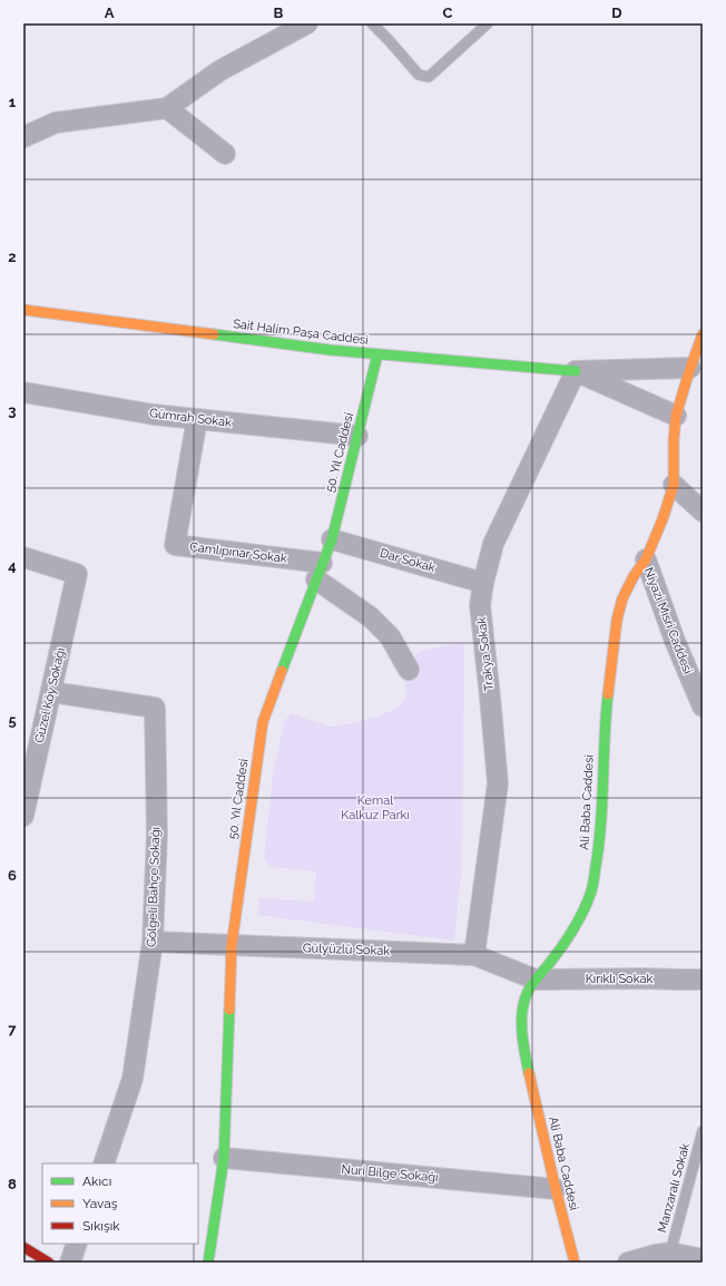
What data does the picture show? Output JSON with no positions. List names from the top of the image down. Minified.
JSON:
{"streets":{"street":["Sait Halim Paşa Caddesi","Gümrah Sokak","50. Yıl Caddesi","Çamlıpınar Sokak","Dar Sokak","Niyazi Mısri Caddesi","Trakya Sokak","Güzel Köy Sokağı","Ali Baba Caddesi","Gölgeli Bahçe Sokağı","Gülyüzlü Sokak","Kırıklı Sokak","Nuri Bilge Sokağı"],"lane":["Manzaralı Sokak"]},"crossings":[["Sait Halim Paşa Caddesi","50. Yıl Caddesi"],["Sait Halim Paşa Caddesi","Trakya Sokak"],["Gümrah Sokak","50. Yıl Caddesi"],["Gümrah Sokak","Çamlıpınar Sokak"],["50. Yıl Caddesi","Çamlıpınar Sokak"],["50. Yıl Caddesi","Dar Sokak"],["50. Yıl Caddesi","Gülyüzlü Sokak"],["50. Yıl Caddesi","Nuri Bilge Sokağı"],["Dar Sokak","Trakya Sokak"],["Niyazi Mısri Caddesi","Ali Baba Caddesi"],["Trakya Sokak","Gülyüzlü Sokak"],["Güzel Köy Sokağı","Gölgeli Bahçe Sokağı"],["Ali Baba Caddesi","Gülyüzlü Sokak"],["Ali Baba Caddesi","Kırıklı Sokak"],["Ali Baba Caddesi","Nuri Bilge Sokağı"],["Gölgeli Bahçe Sokağı","Gülyüzlü Sokak"],["Gülyüzlü Sokak","Kırıklı Sokak"]],"parks":["Kemal Kalkuz Parkı"],"legend":["Akıcı","Yavaş","Sıkışık"],"grid":{"columns":["A","B","C","D"],"rows":["1","2","3","4","5","6","7","8"]}}
